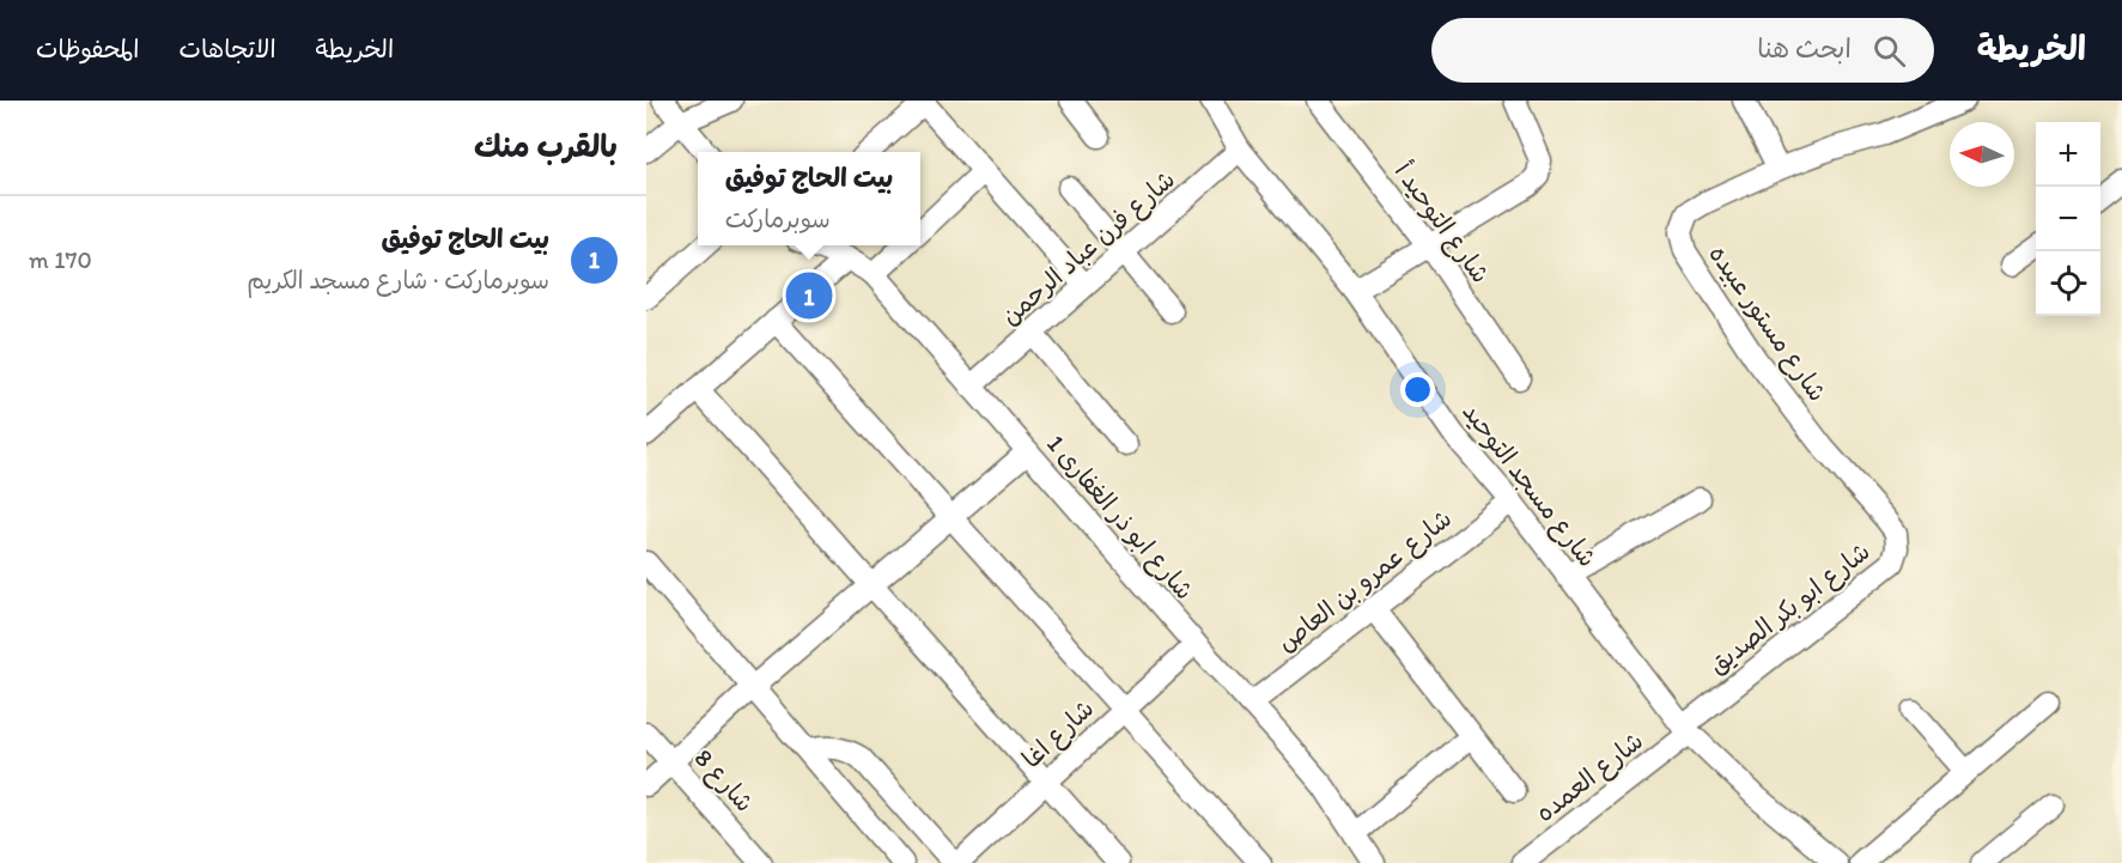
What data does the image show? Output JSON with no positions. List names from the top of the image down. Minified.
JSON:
{"streets":{"street":["شارع التوحيد أ","شارع فرن عباد الرحمن","شارع مستور عبيده","شارع مسجد التوحيد","شارع ابو ذر الغفارى 1","شارع عمرو بن العاص","شارع ابو بكر الصديق","شارع اغا","شارع العمده","شارع 8"]},"crossings":[["شارع فرن عباد الرحمن","شارع مسجد التوحيد"],["شارع فرن عباد الرحمن","شارع ابو ذر الغفارى 1"],["شارع مستور عبيده","شارع ابو بكر الصديق"],["شارع مسجد التوحيد","شارع عمرو بن العاص"],["شارع مسجد التوحيد","شارع ابو بكر الصديق"],["شارع مسجد التوحيد","شارع العمده"],["شارع ابو ذر الغفارى 1","شارع عمرو بن العاص"],["شارع ابو ذر الغفارى 1","شارع اغا"],["شارع ابو بكر الصديق","شارع العمده"]],"north":"left","page":{"header":"الخريطة","search":"ابحث هنا","nav":["الخريطة","الاتجاهات","المحفوظات"],"heading":"بالقرب منك","map_buttons":["+","−"],"popup":["بيت الحاج توفيق","سوبرماركت"],"list":[{"mark":"1","name":"بيت الحاج توفيق","note":"سوبرماركت · شارع مسجد الكريم","value":"170 m"}],"pins":"1"}}
